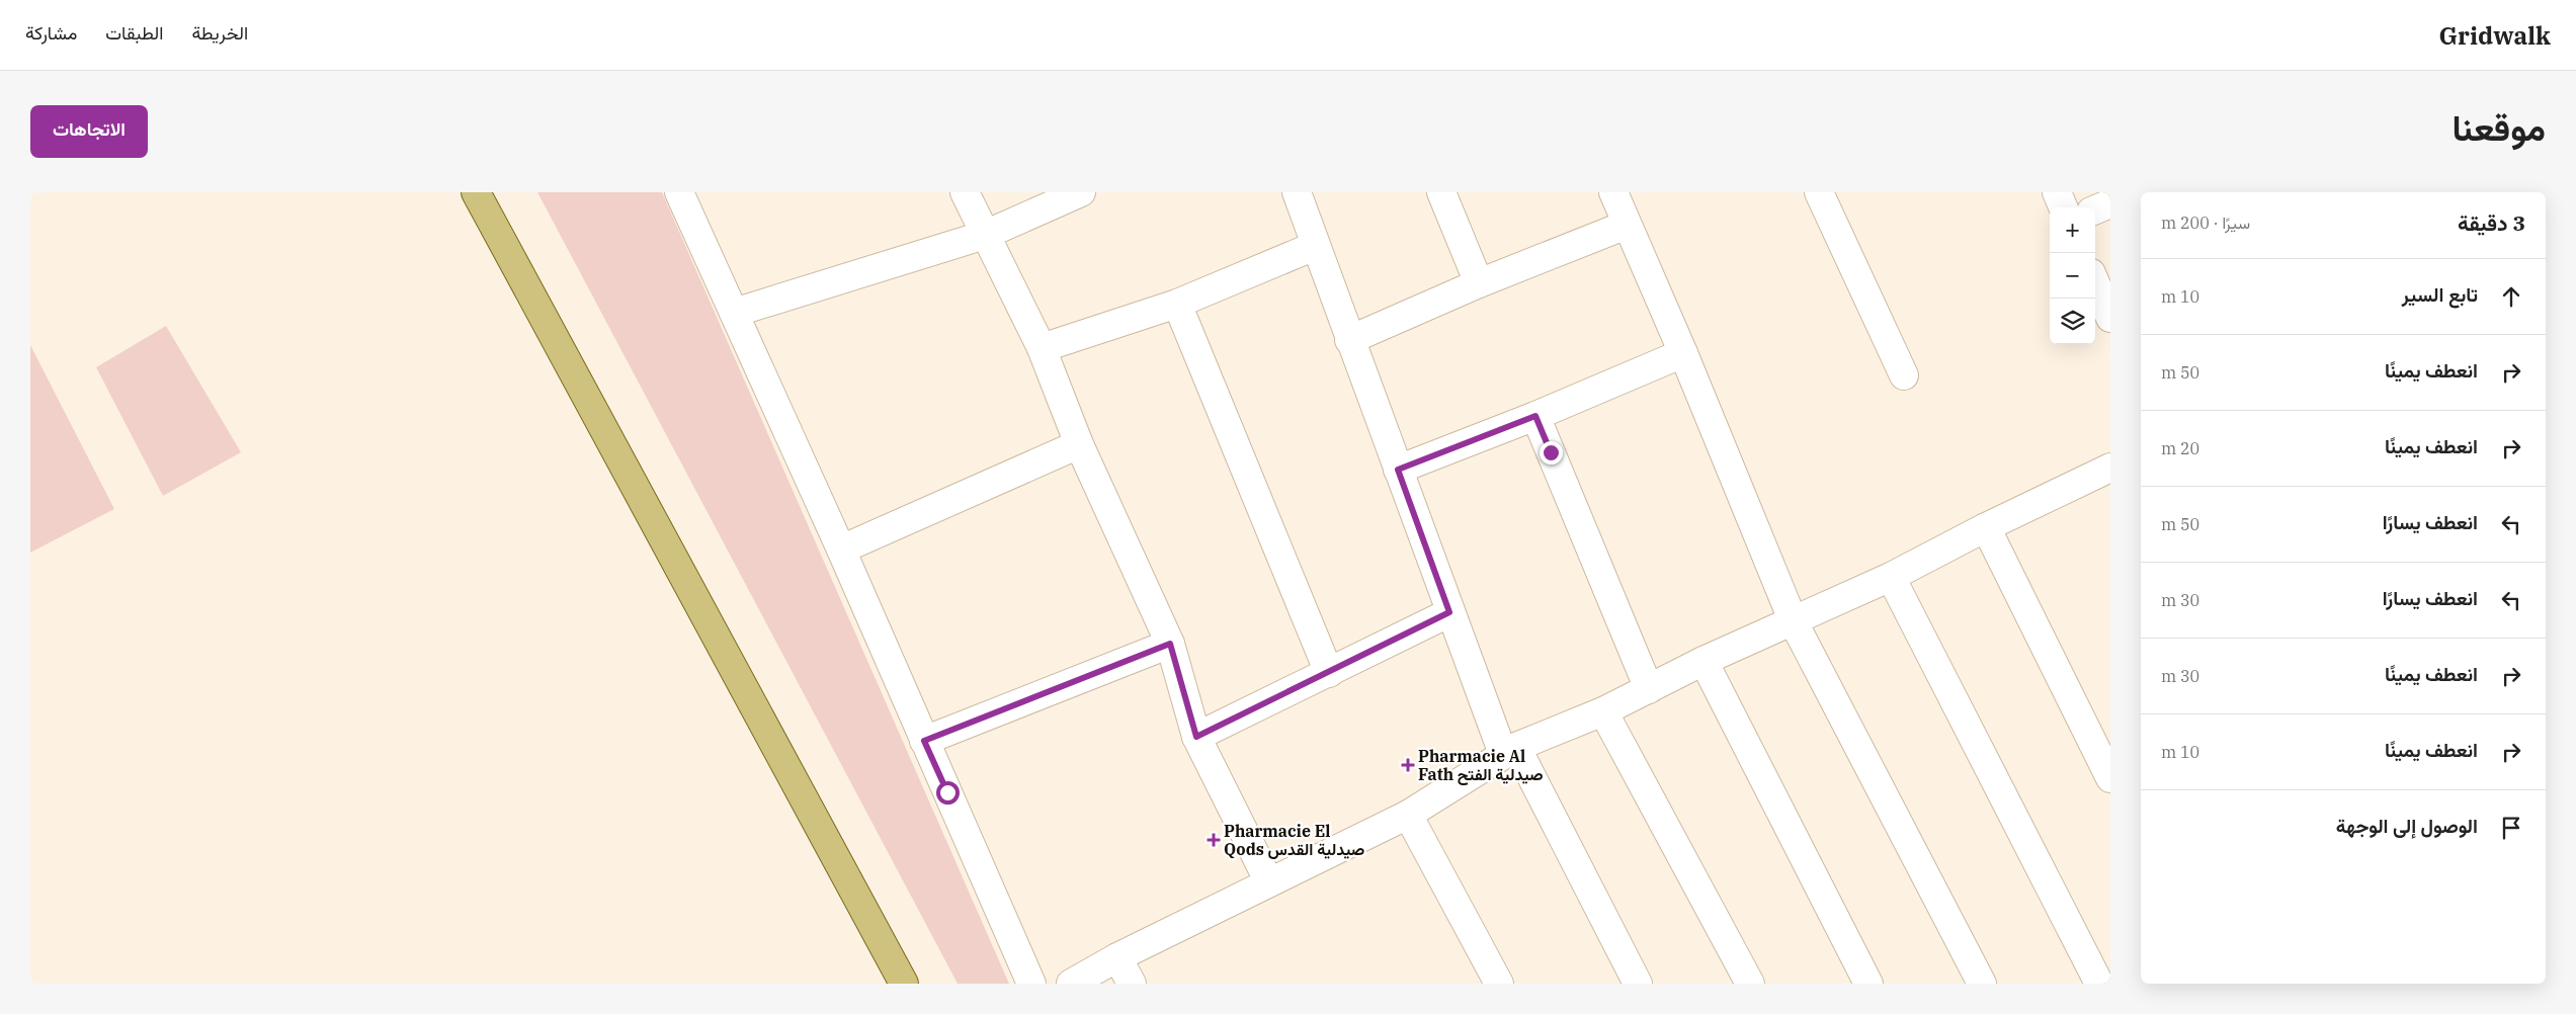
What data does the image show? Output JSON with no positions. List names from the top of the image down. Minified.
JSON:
{"places":{"health":["Pharmacie Al Fath صيدلية الفتح","Pharmacie El Qods صيدلية القدس"]},"page":{"header":"Gridwalk","nav":["الخريطة","الطبقات","مشاركة"],"title":"موقعنا","buttons":"الاتجاهات","heading":["3 دقيقة","سيرًا · 200 m"],"map_buttons":["+","−"],"list":[["تابع السير","10 m"],["انعطف يمينًا","50 m"],["انعطف يمينًا","20 m"],["انعطف يسارًا","50 m"],["انعطف يسارًا","30 m"],["انعطف يمينًا","30 m"],["انعطف يمينًا","10 m"],"الوصول إلى الوجهة"]}}
